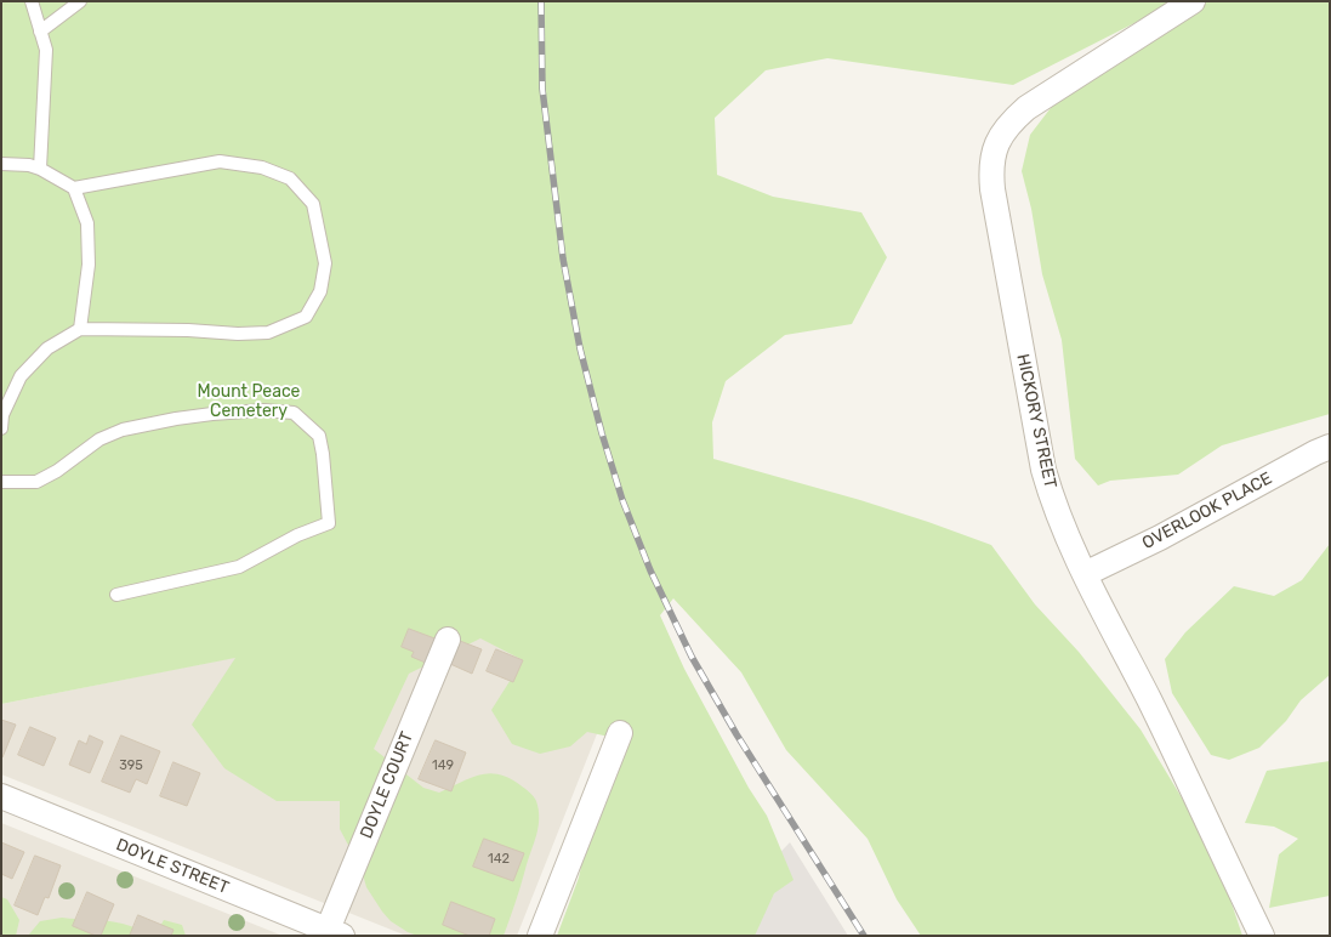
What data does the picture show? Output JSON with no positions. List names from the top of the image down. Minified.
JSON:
{"streets":{"street":["HICKORY STREET","OVERLOOK PLACE","DOYLE COURT","DOYLE STREET"]},"crossings":[["HICKORY STREET","OVERLOOK PLACE"],["DOYLE COURT","DOYLE STREET"]],"parks":["Mount Peace Cemetery"],"house_numbers":["395","149","142"]}
